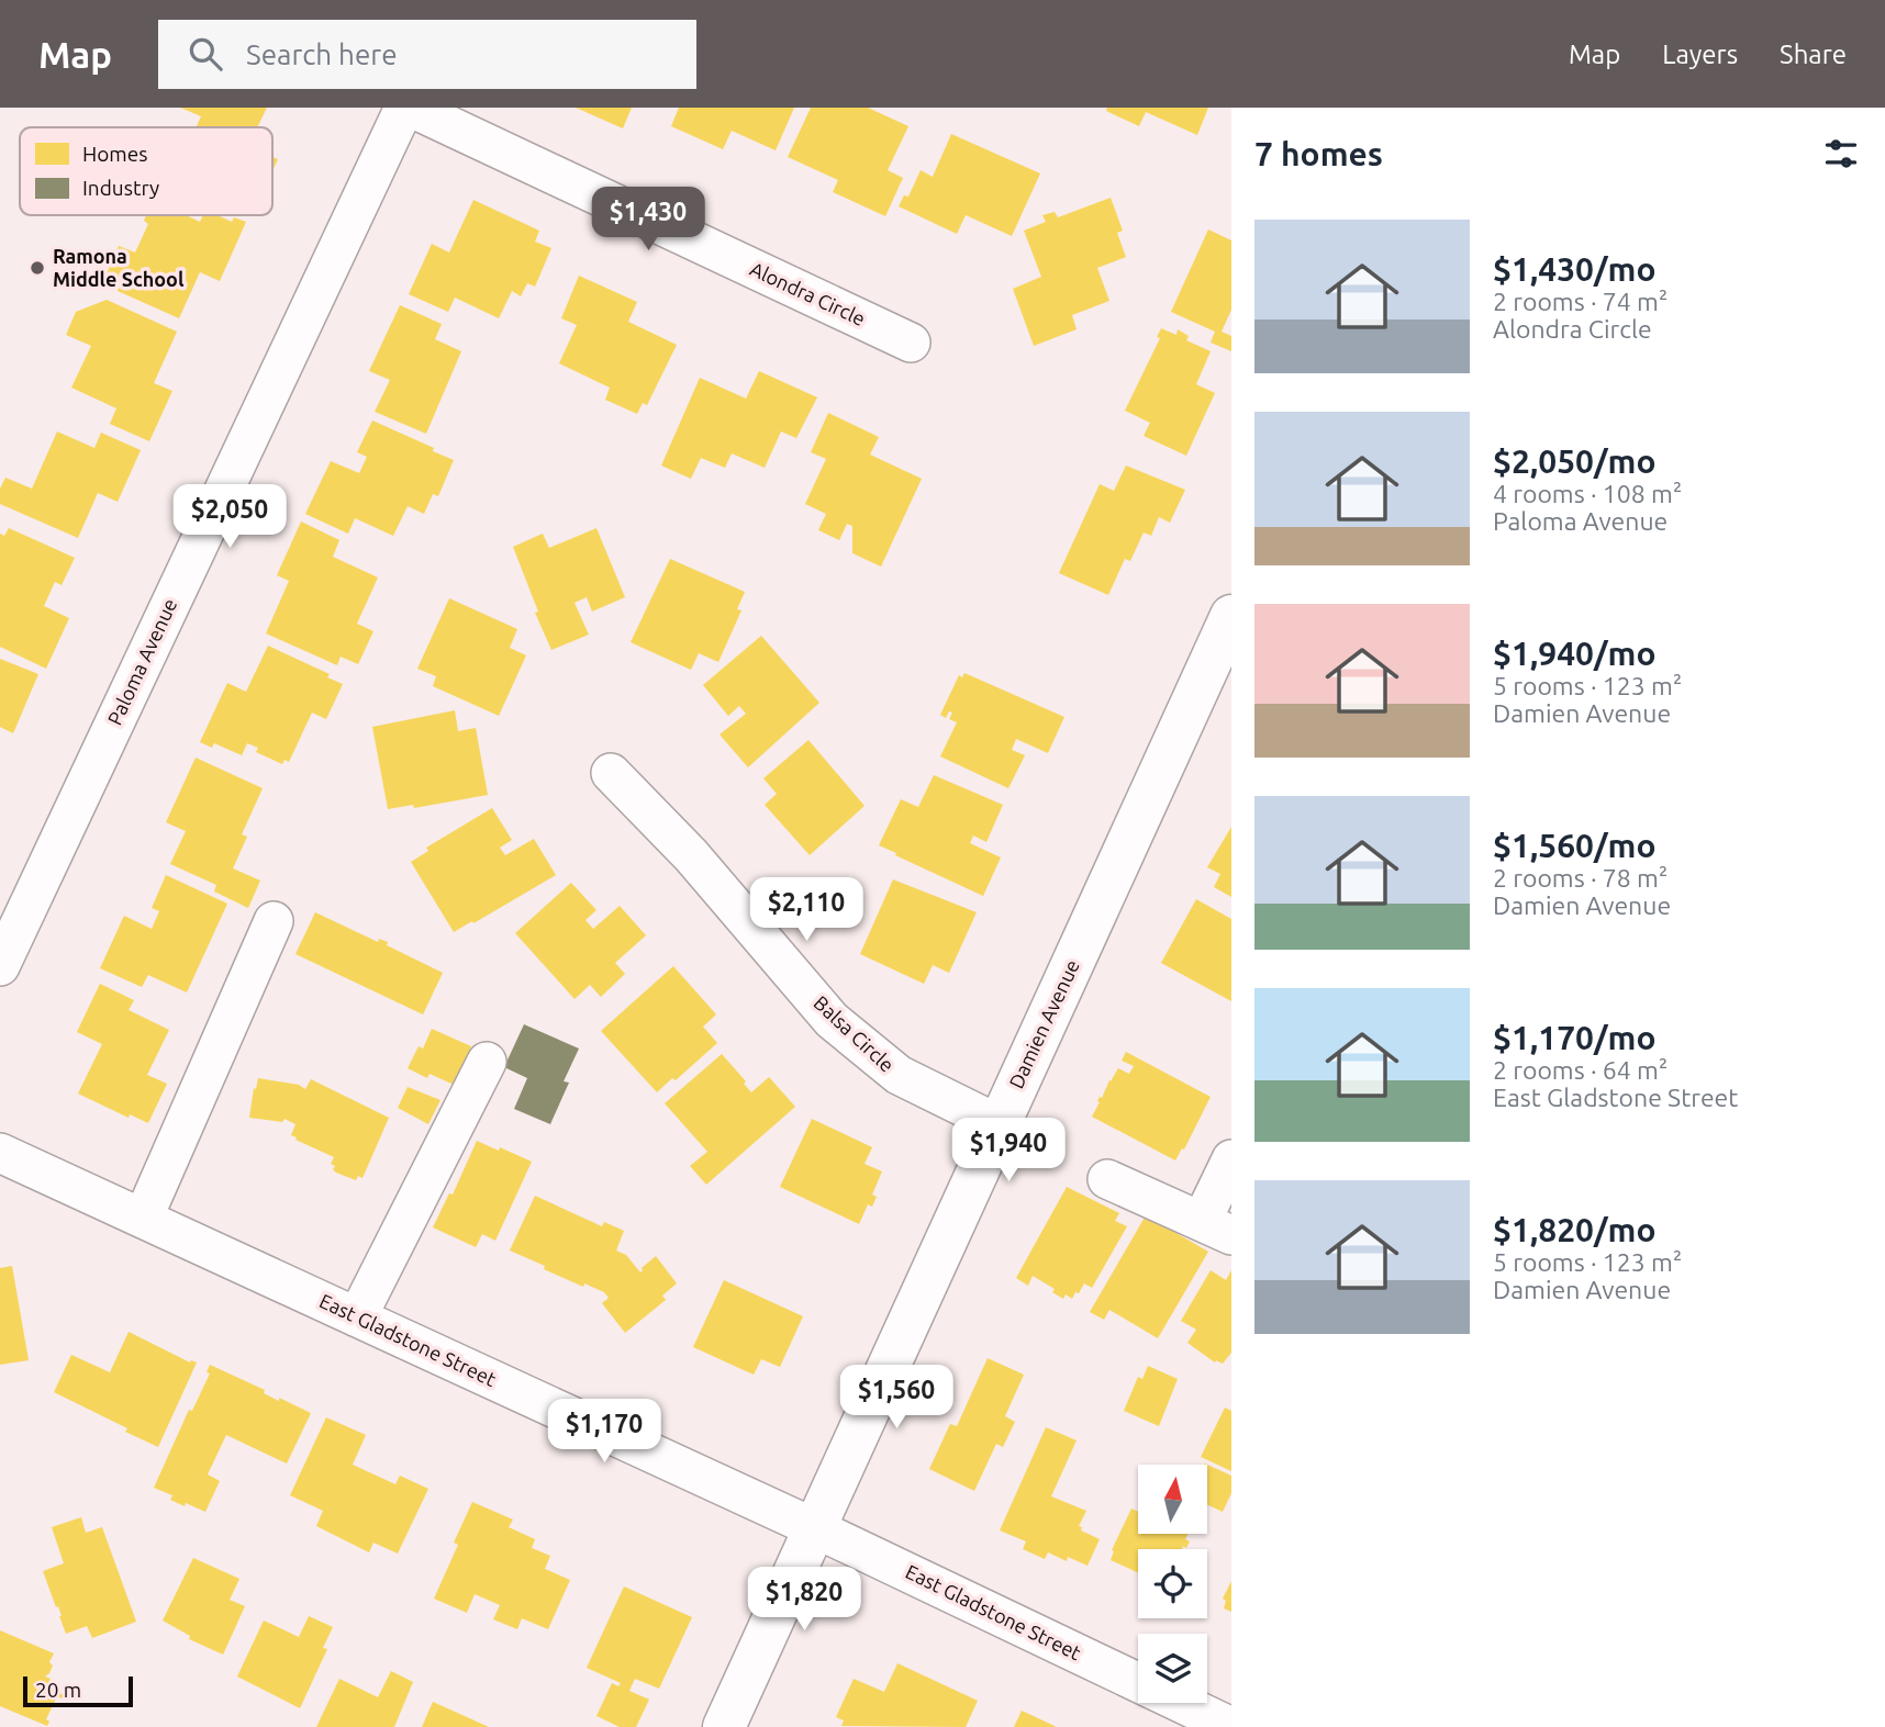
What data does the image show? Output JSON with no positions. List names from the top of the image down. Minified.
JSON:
{"streets":{"main road":["Damien Avenue"],"street":["Alondra Circle","Paloma Avenue","Balsa Circle","East Gladstone Street"]},"crossings":[["Damien Avenue","Balsa Circle"],["Damien Avenue","East Gladstone Street"]],"places":["Ramona Middle School"],"legend":["Homes","Industry"],"scale_bar":"20 m","north":"top","page":{"header":"Map","search":"Search here","nav":["Map","Layers","Share"],"heading":"7 homes","price":["$1,430","$2,050","$2,110","$1,940","$1,560","$1,170","$1,820"],"list":[{"name":"$1,430/mo","note":"2 rooms · 74 m² · Alondra Circle"},{"name":"$2,050/mo","note":"4 rooms · 108 m² · Paloma Avenue"},{"name":"$1,940/mo","note":"5 rooms · 123 m² · Damien Avenue"},{"name":"$1,560/mo","note":"2 rooms · 78 m² · Damien Avenue"},{"name":"$1,170/mo","note":"2 rooms · 64 m² · East Gladstone Street"},{"name":"$1,820/mo","note":"5 rooms · 123 m² · Damien Avenue"}],"scale":"20 m"}}
